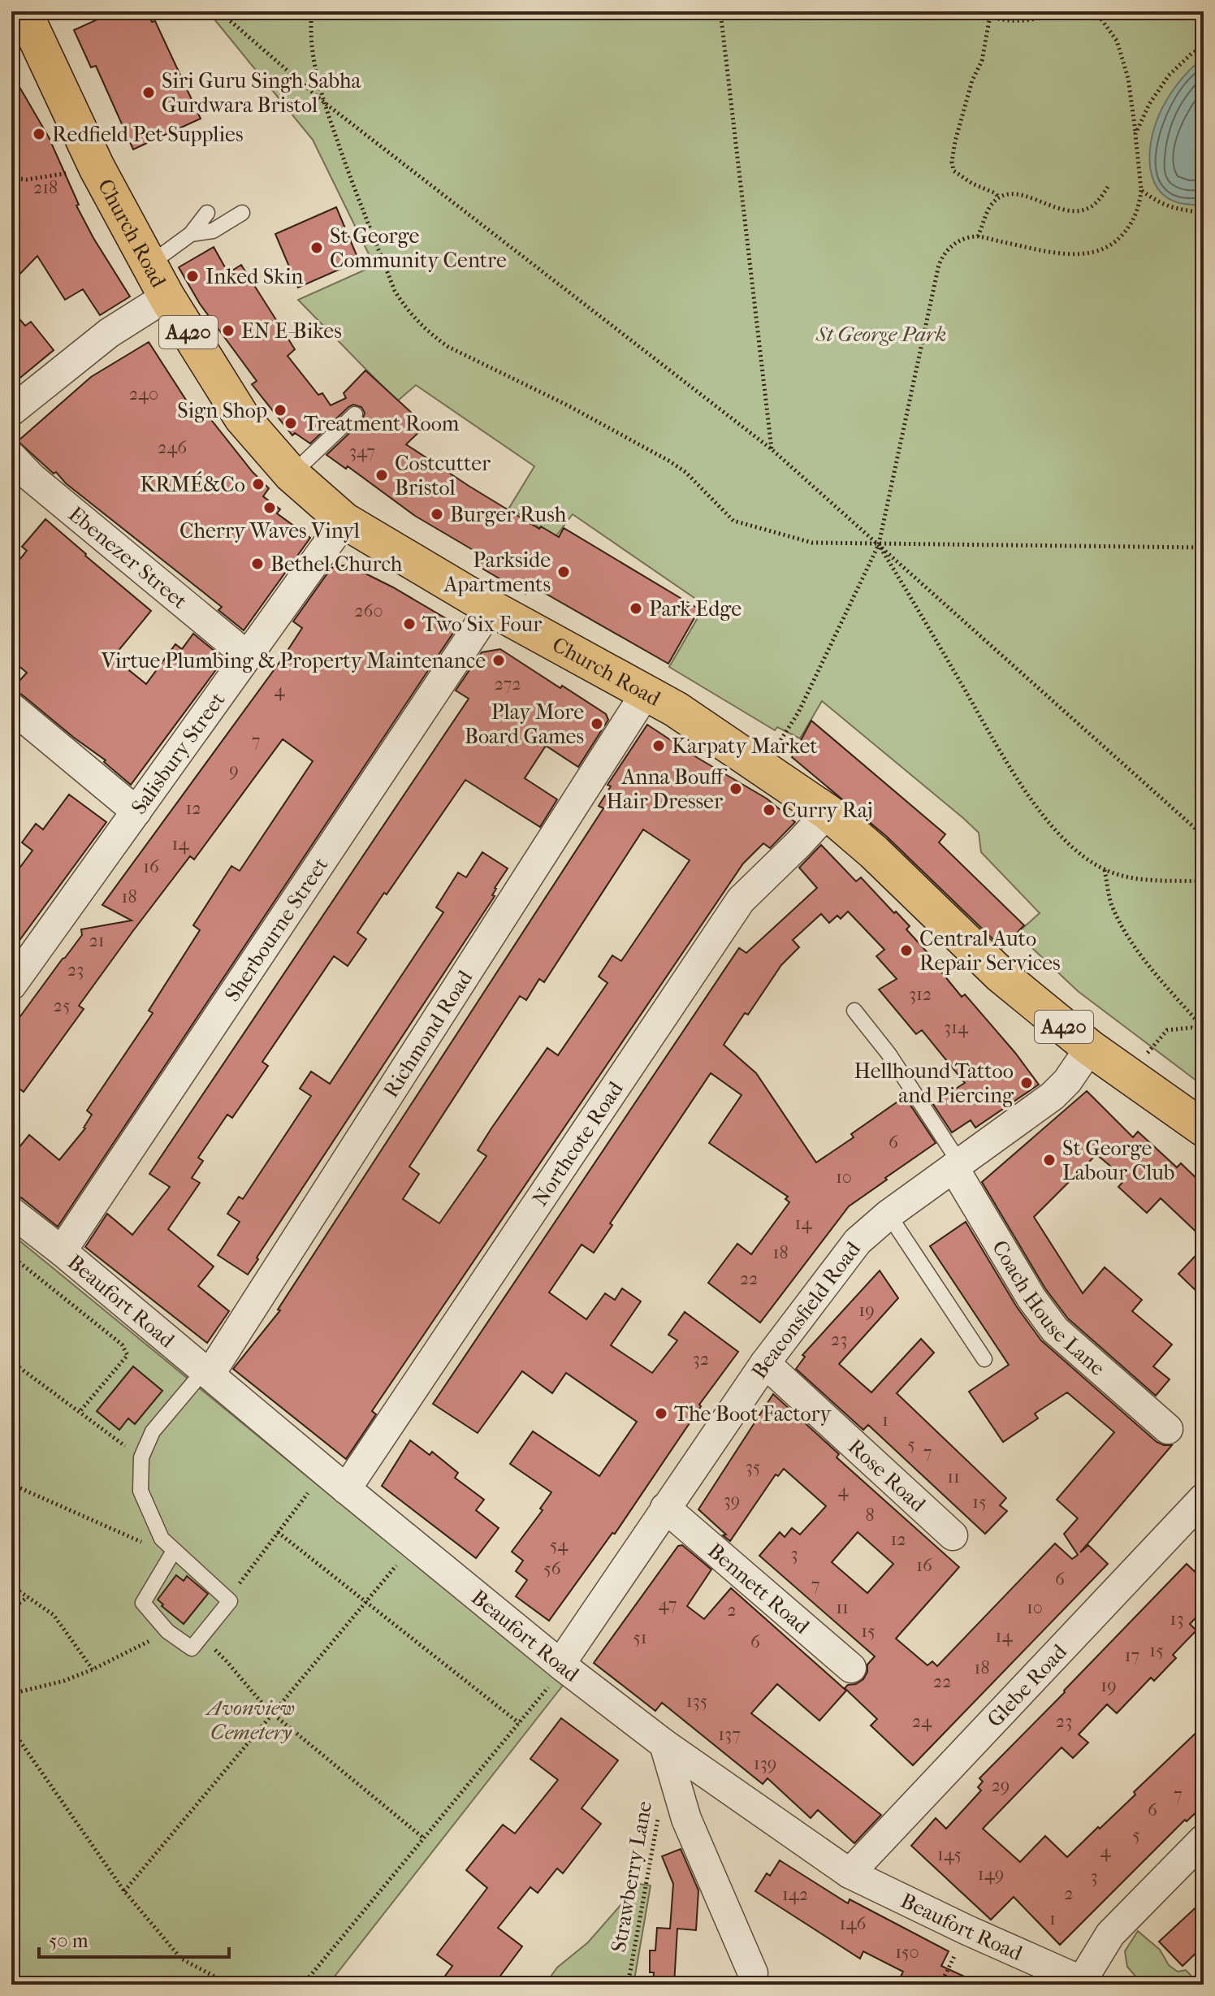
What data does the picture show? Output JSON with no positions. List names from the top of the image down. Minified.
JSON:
{"streets":{"main road":["Church Road","A420"],"street":["Ebenezer Street","Salisbury Street","Sherbourne Street","Richmond Road","Northcote Road","Beaufort Road","Coach House Lane","Beaconsfield Road","Rose Road","Bennett Road","Glebe Road"],"path":["Strawberry Lane"]},"crossings":[["Church Road","Salisbury Street"],["Church Road","Sherbourne Street"],["Church Road","Richmond Road"],["Church Road","Northcote Road"],["Church Road","Beaconsfield Road"],["Ebenezer Street","Salisbury Street"],["Sherbourne Street","Beaufort Road"],["Richmond Road","Beaufort Road"],["Northcote Road","Beaufort Road"],["Beaufort Road","Beaconsfield Road"],["Beaufort Road","Glebe Road"],["Coach House Lane","Beaconsfield Road"],["Beaconsfield Road","Rose Road"],["Beaconsfield Road","Bennett Road"]],"parks":["St George Park","Avonview Cemetery"],"places":["Siri Guru Singh Sabha Gurdwara Bristol","Redfield Pet Supplies","St George Community Centre","Inked Skin","EN E-Bikes","Sign Shop","Treatment Room","Costcutter Bristol","KRMÉ&Co","Cherry Waves Vinyl","Burger Rush","Bethel Church","Parkside Apartments","Park Edge","Two Six Four","Virtue Plumbing & Property Maintenance","Play More Board Games","Karpaty Market","Anna Bouff Hair Dresser","Curry Raj","Central Auto Repair Services","Hellhound Tattoo and Piercing","St George Labour Club","The Boot Factory"],"house_numbers":["218","240","246","347","260","272","4","7","9","12","14","16","18","21","23","312","25","314","6","10","14","18","22","19","23","32","1","5","7","35","11","4","39","15","8","12","54","3","16","56","6","7","47","11","10","2","13","15","14","51","6","15","17","18","22","19","135","24","23","137","139","29","7","6","5","4","145","149","3","2","142","1","146","150"],"scale_bar":"50 m"}
